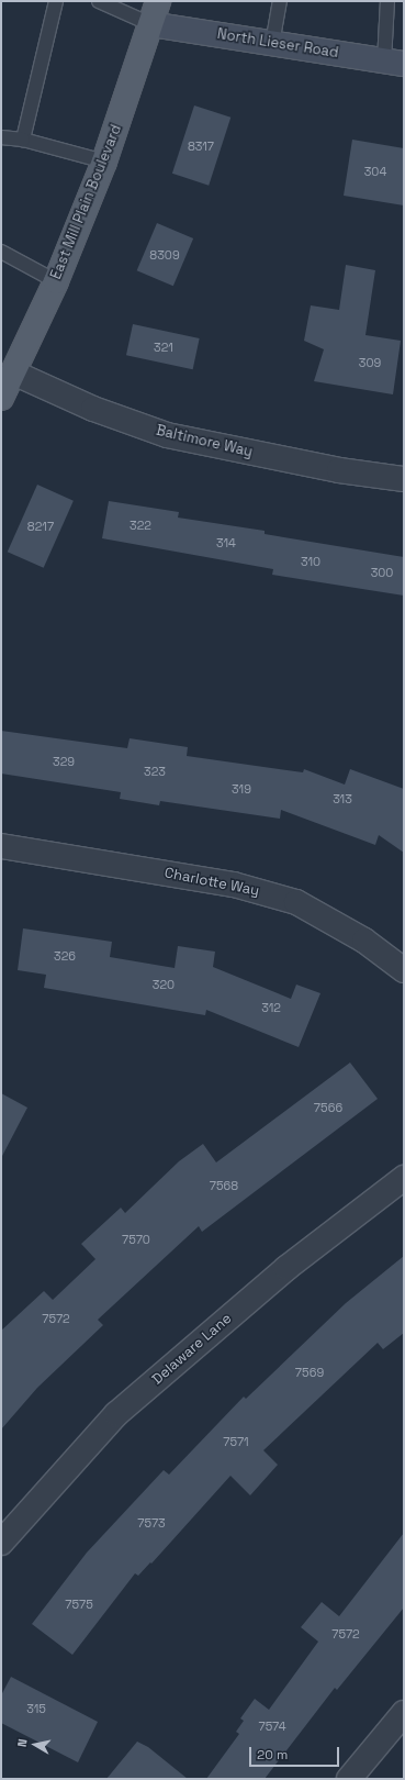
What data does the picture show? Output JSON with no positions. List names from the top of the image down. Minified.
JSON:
{"streets":{"main road":["North Lieser Road","East Mill Plain Boulevard"],"street":["Baltimore Way","Charlotte Way","Delaware Lane"]},"crossings":[["North Lieser Road","East Mill Plain Boulevard"],["East Mill Plain Boulevard","Baltimore Way"]],"house_numbers":["8317","304","8309","321","309","322","8217","314","310","300","329","323","319","313","326","320","312","7566","7568","7570","7572","7569","7571","7573","7575","7572","315","7574"],"scale_bar":"20 m","north":"left"}
